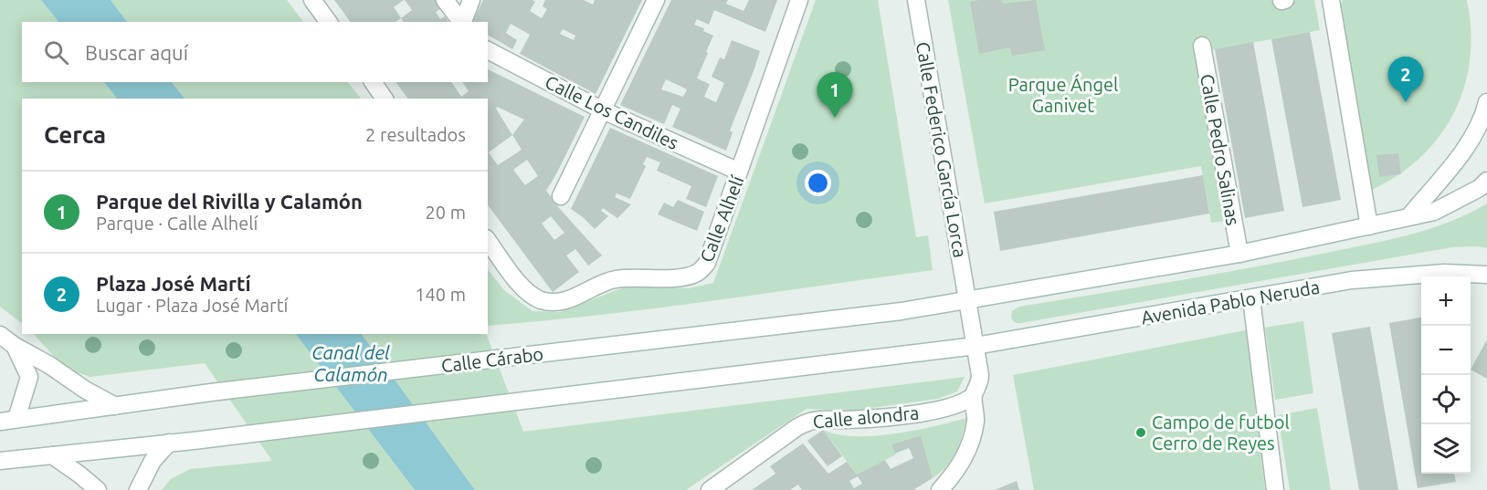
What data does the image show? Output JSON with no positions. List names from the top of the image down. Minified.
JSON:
{"streets":{"main road":["Calle Los Candiles","Calle Federico García Lorca","Calle Pedro Salinas","Calle Alhelí","Avenida Pablo Neruda","Calle Cárabo","Calle alondra"]},"crossings":[["Calle Los Candiles","Calle Alhelí"],["Calle Federico García Lorca","Avenida Pablo Neruda"],["Calle Federico García Lorca","Calle Cárabo"],["Calle Federico García Lorca","Calle alondra"]],"water":["Canal del Calamón"],"parks":["Parque Ángel Ganivet"],"places":["Campo de futbol Cerro de Reyes"],"page":{"search":"Buscar aquí","pins":["2","1"],"heading":["Cerca","2 resultados"],"list":[{"mark":"1","name":"Parque del Rivilla y Calamón","note":"Parque · Calle Alhelí","value":"20 m"},{"mark":"2","name":"Plaza José Martí","note":"Lugar · Plaza José Martí","value":"140 m"}],"map_buttons":["+","−"]}}
